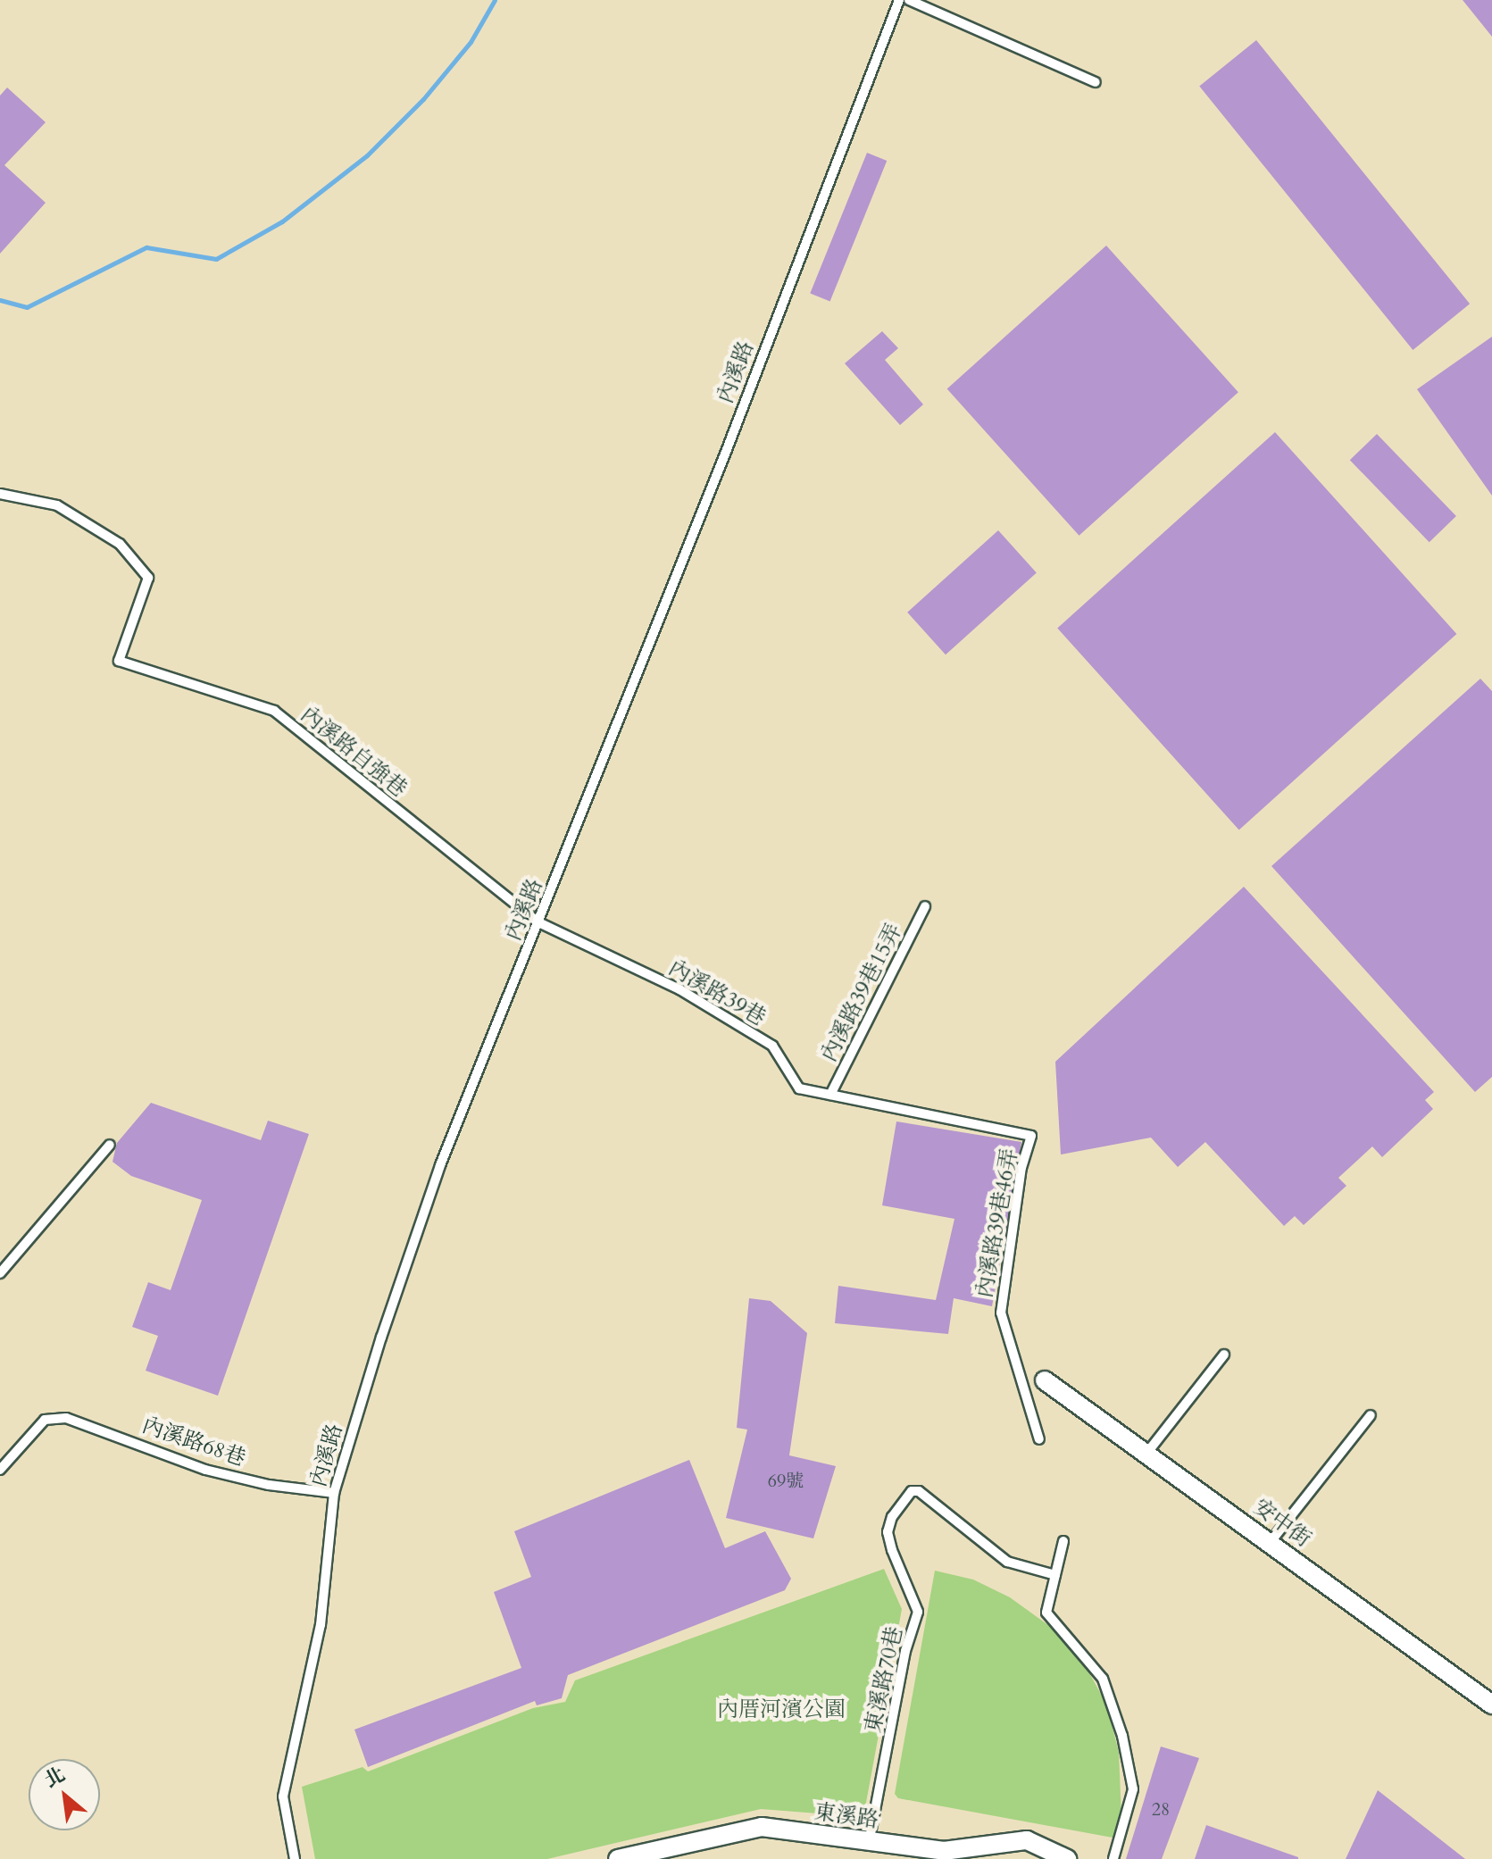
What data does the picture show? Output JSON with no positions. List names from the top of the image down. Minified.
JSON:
{"streets":{"street":["安中街","東溪路"],"lane":["內溪路","內溪路自強巷","內溪路39巷","內溪路39巷15弄","內溪路39巷46弄","內溪路68巷","東溪路70巷"]},"crossings":[["內溪路","內溪路自強巷"],["內溪路","內溪路39巷"],["內溪路","內溪路68巷"],["內溪路自強巷","內溪路39巷"],["內溪路39巷","內溪路39巷15弄"],["內溪路39巷","內溪路39巷46弄"],["東溪路70巷","東溪路"]],"parks":["內厝河濱公園"],"house_numbers":["69號","28"],"north":"top left"}
